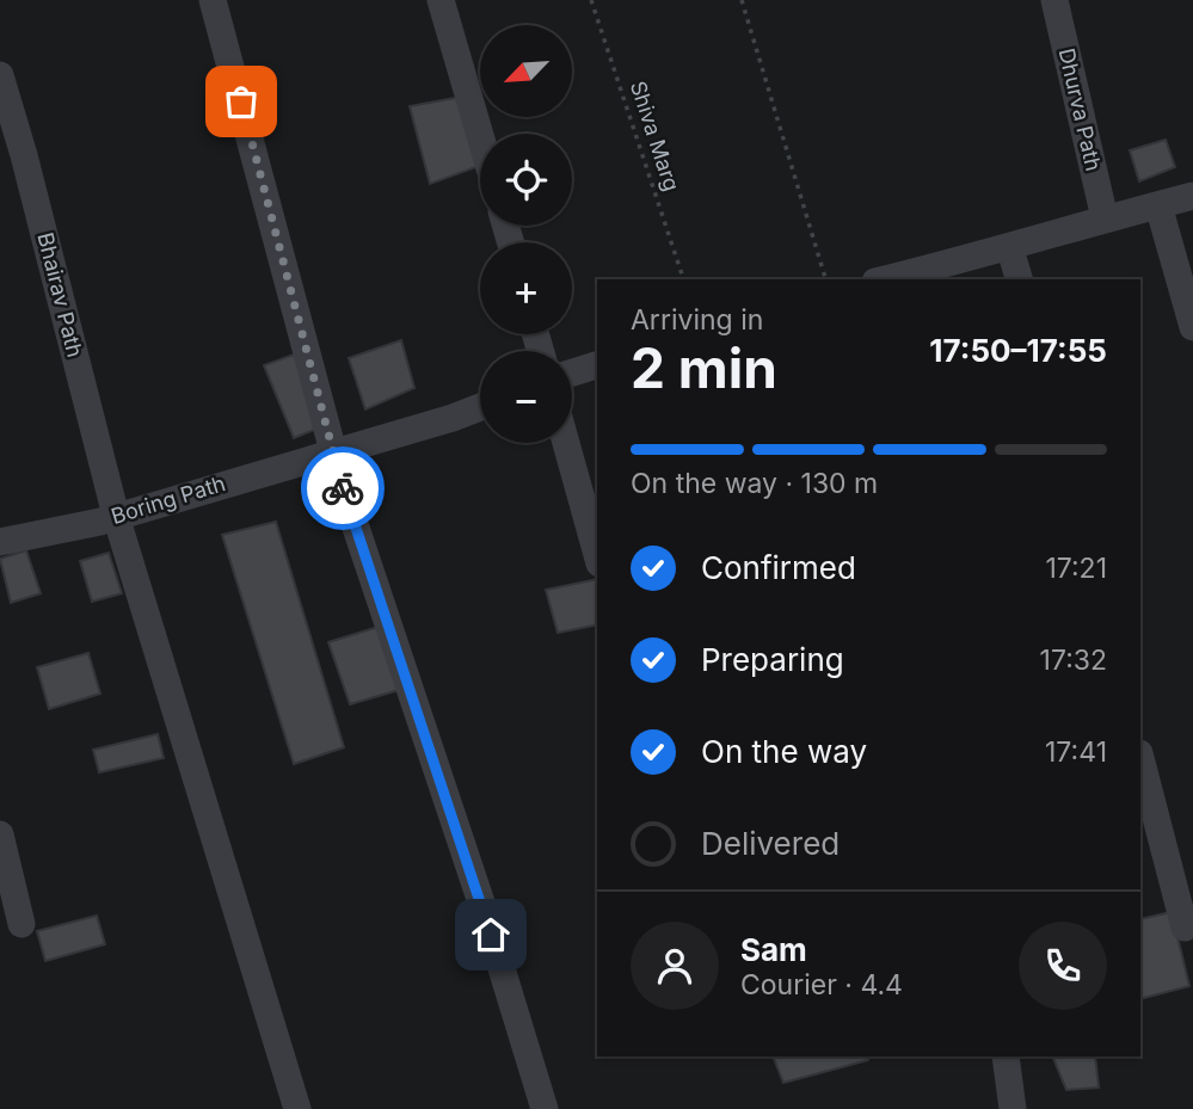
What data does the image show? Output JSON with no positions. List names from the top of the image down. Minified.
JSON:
{"streets":{"street":["Dhurva Path","Bhairav Path","Boring Path"],"path":["Shiva Marg"]},"crossings":[["Bhairav Path","Boring Path"]],"north":"bottom left","page":{"map_buttons":["+","−"],"heading":["2 min","Arriving in","17:50–17:55"],"panel":["Sam","Courier · 4.4"],"bar":"On the way · 130 m","list":[["Confirmed","17:21"],["Preparing","17:32"],["On the way","17:41"],"Delivered"]}}
